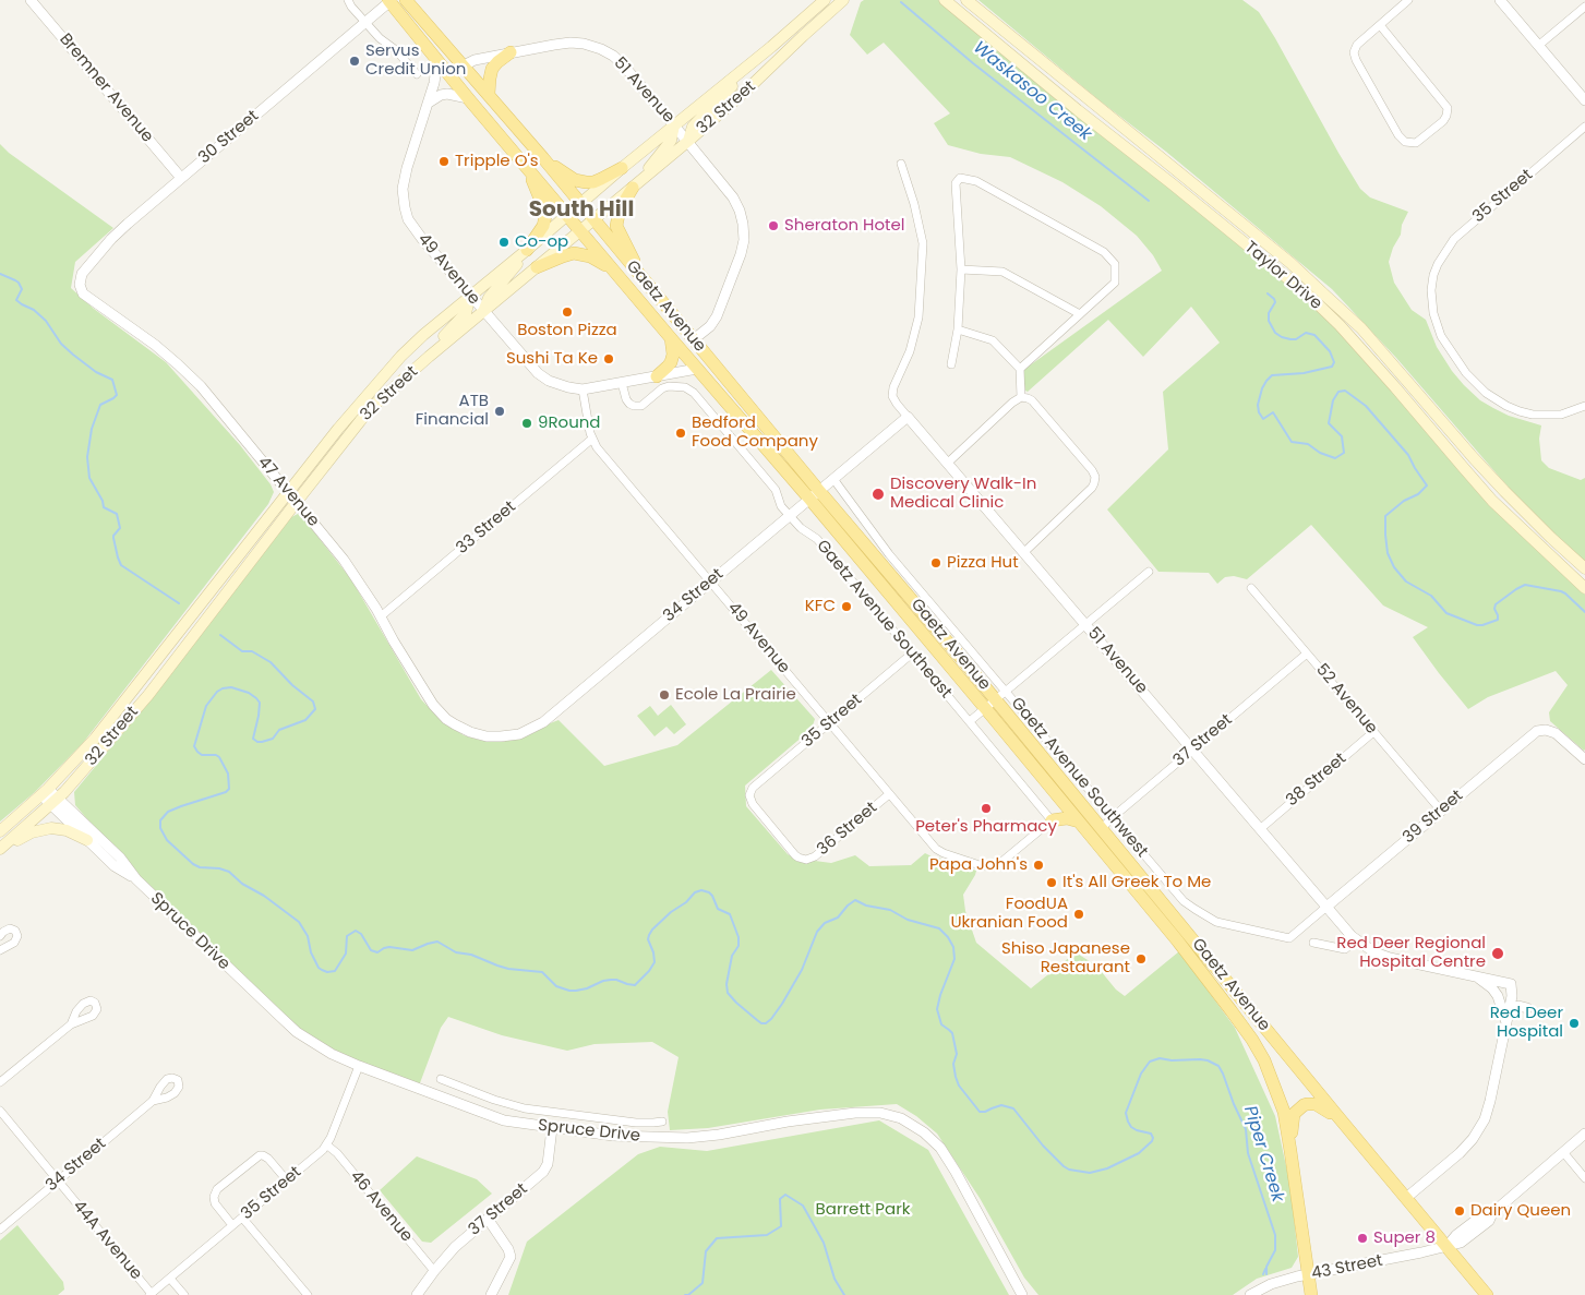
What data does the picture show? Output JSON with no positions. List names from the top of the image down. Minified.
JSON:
{"streets":{"main road":["32 Street","Taylor Drive","Gaetz Avenue"],"street":["Bremner Avenue","51 Avenue","30 Street","35 Street","49 Avenue","47 Avenue","33 Street","34 Street","Gaetz Avenue Southeast","52 Avenue","37 Street","Gaetz Avenue Southwest","38 Street","39 Street","36 Street","Spruce Drive","46 Avenue","44A Avenue","43 Street"]},"crossings":[["Bremner Avenue","30 Street"],["51 Avenue","32 Street"],["51 Avenue","Gaetz Avenue"],["51 Avenue","34 Street"],["51 Avenue","37 Street"],["51 Avenue","Gaetz Avenue Southwest"],["51 Avenue","38 Street"],["51 Avenue","39 Street"],["32 Street","49 Avenue"],["32 Street","Gaetz Avenue"],["32 Street","47 Avenue"],["32 Street","Gaetz Avenue Southeast"],["32 Street","Spruce Drive"],["30 Street","Gaetz Avenue"],["30 Street","47 Avenue"],["35 Street","49 Avenue"],["35 Street","Gaetz Avenue Southeast"],["35 Street","36 Street"],["35 Street","Spruce Drive"],["35 Street","46 Avenue"],["35 Street","44A Avenue"],["49 Avenue","Gaetz Avenue"],["49 Avenue","33 Street"],["49 Avenue","34 Street"],["49 Avenue","Gaetz Avenue Southeast"],["49 Avenue","36 Street"],["Gaetz Avenue","34 Street"],["Gaetz Avenue","Gaetz Avenue Southeast"],["Gaetz Avenue","37 Street"],["Gaetz Avenue","Gaetz Avenue Southwest"],["Gaetz Avenue","43 Street"],["47 Avenue","33 Street"],["47 Avenue","34 Street"],["34 Street","Gaetz Avenue Southeast"],["34 Street","Gaetz Avenue Southwest"],["34 Street","44A Avenue"],["52 Avenue","37 Street"],["52 Avenue","38 Street"],["52 Avenue","39 Street"],["37 Street","Gaetz Avenue Southwest"],["37 Street","Spruce Drive"],["37 Street","46 Avenue"],["Gaetz Avenue Southwest","39 Street"]],"districts":["South Hill"],"water":["Waskasoo Creek","Piper Creek"],"parks":["Barrett Park"],"places":["Servus Credit Union","Tripple O's","Sheraton Hotel","Co-op","Boston Pizza","Sushi Ta Ke","ATB Financial","9Round","Bedford Food Company","Discovery Walk-In Medical Clinic","Pizza Hut","KFC","Ecole La Prairie","Peter's Pharmacy","Papa John's","It's All Greek To Me","FoodUA Ukranian Food","Red Deer Regional Hospital Centre","Shiso Japanese Restaurant","Red Deer Hospital","Dairy Queen","Super 8"]}
